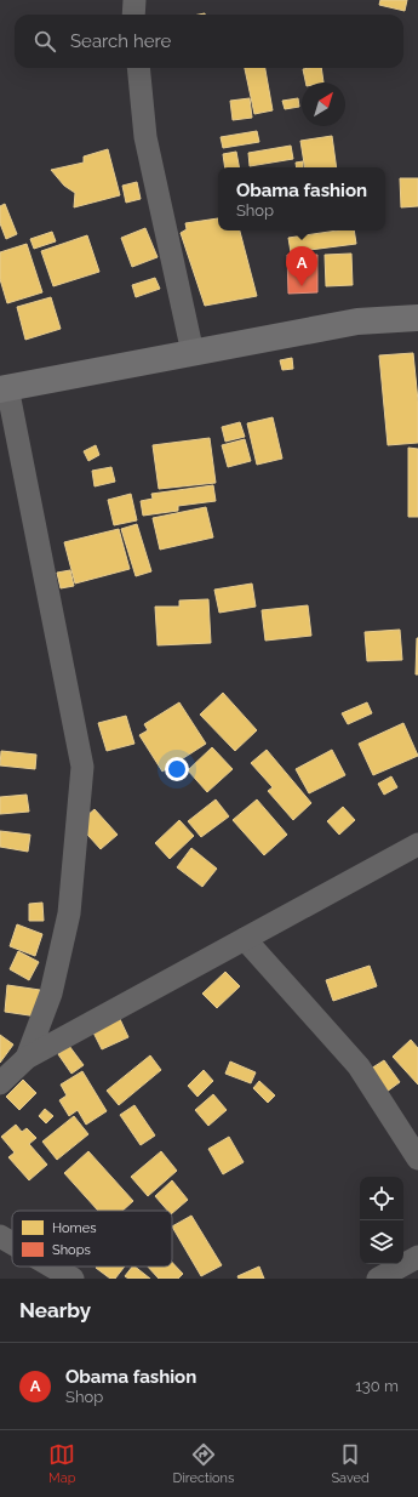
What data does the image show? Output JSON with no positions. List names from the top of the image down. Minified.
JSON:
{"legend":["Homes","Shops"],"north":"top right","page":{"search":"Search here","popup":["Obama fashion","Shop"],"pins":"A","heading":"Nearby","list":[{"mark":"A","name":"Obama fashion","note":"Shop","value":"130 m"}],"nav":["Map","Directions","Saved"]}}
